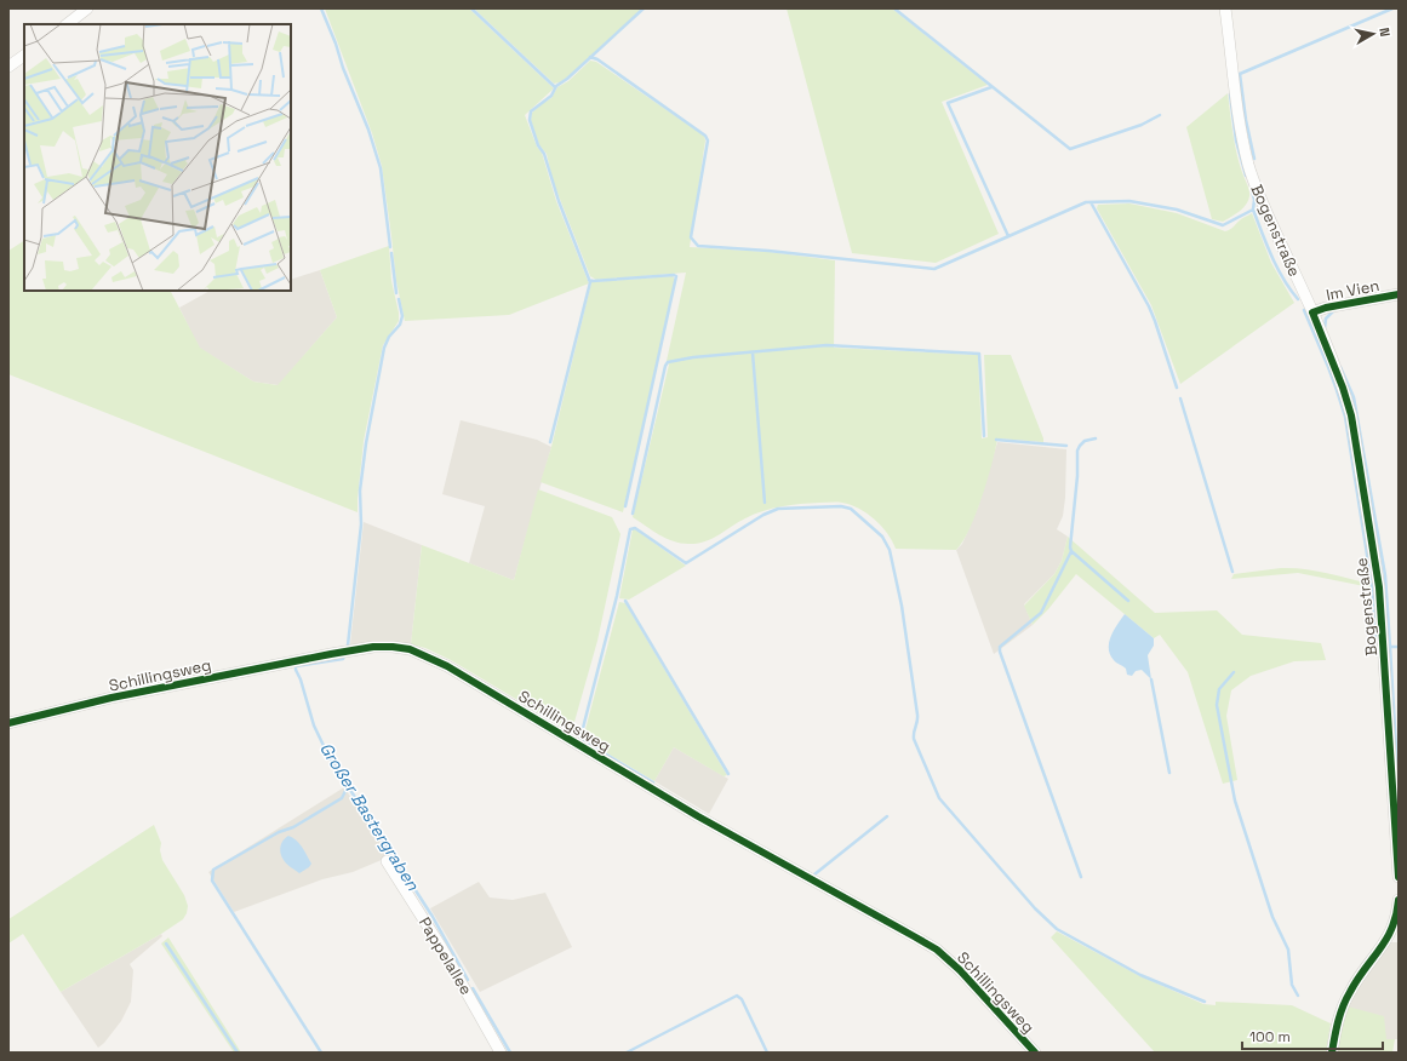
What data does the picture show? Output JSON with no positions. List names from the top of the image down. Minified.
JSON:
{"streets":{"street":["Bogenstraße","Im Vien","Schillingsweg","Pappelallee"]},"crossings":[["Bogenstraße","Im Vien"]],"water":["Großer Bastergraben"],"scale_bar":"100 m","north":"right"}
